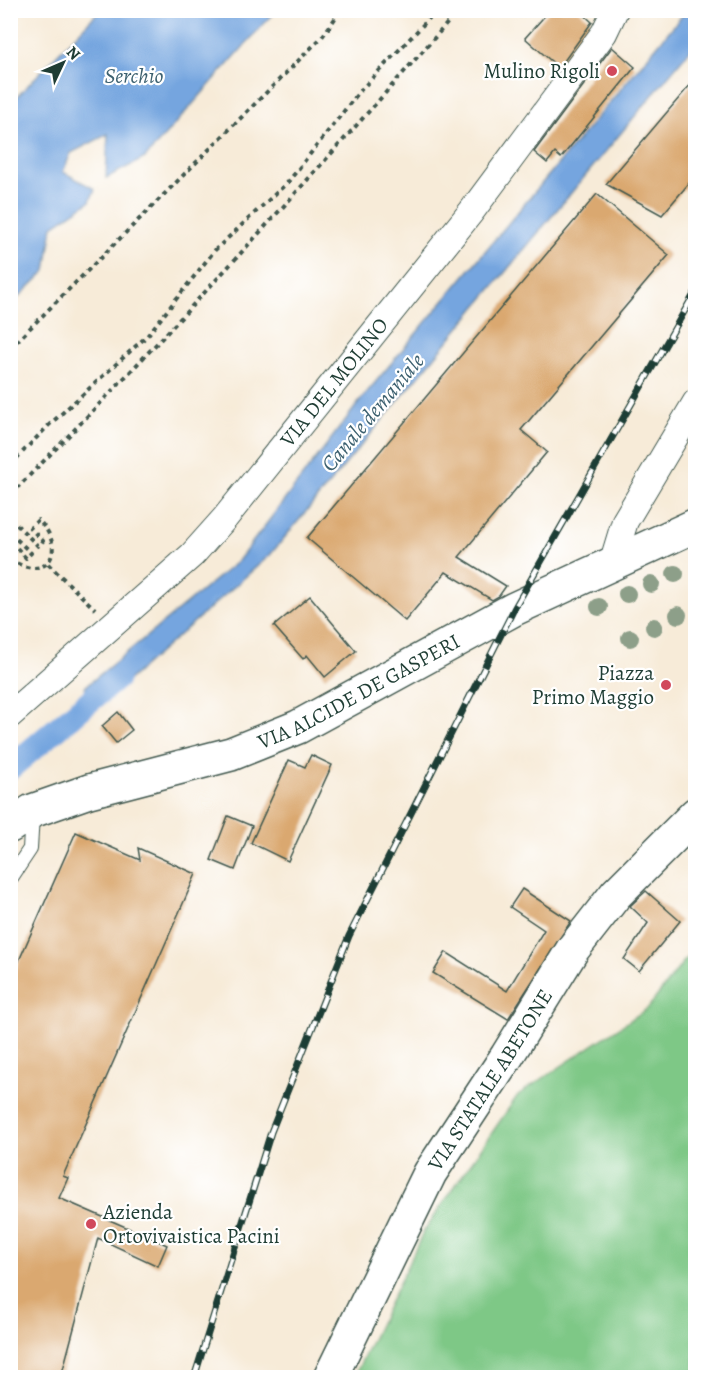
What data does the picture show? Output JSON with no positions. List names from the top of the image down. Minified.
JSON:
{"streets":{"street":["VIA DEL MOLINO","VIA ALCIDE DE GASPERI","VIA STATALE ABETONE"]},"water":["Serchio","Canale demaniale"],"places":["Mulino Rigoli","Piazza Primo Maggio","Azienda Ortovivaistica Pacini"],"north":"top right"}
